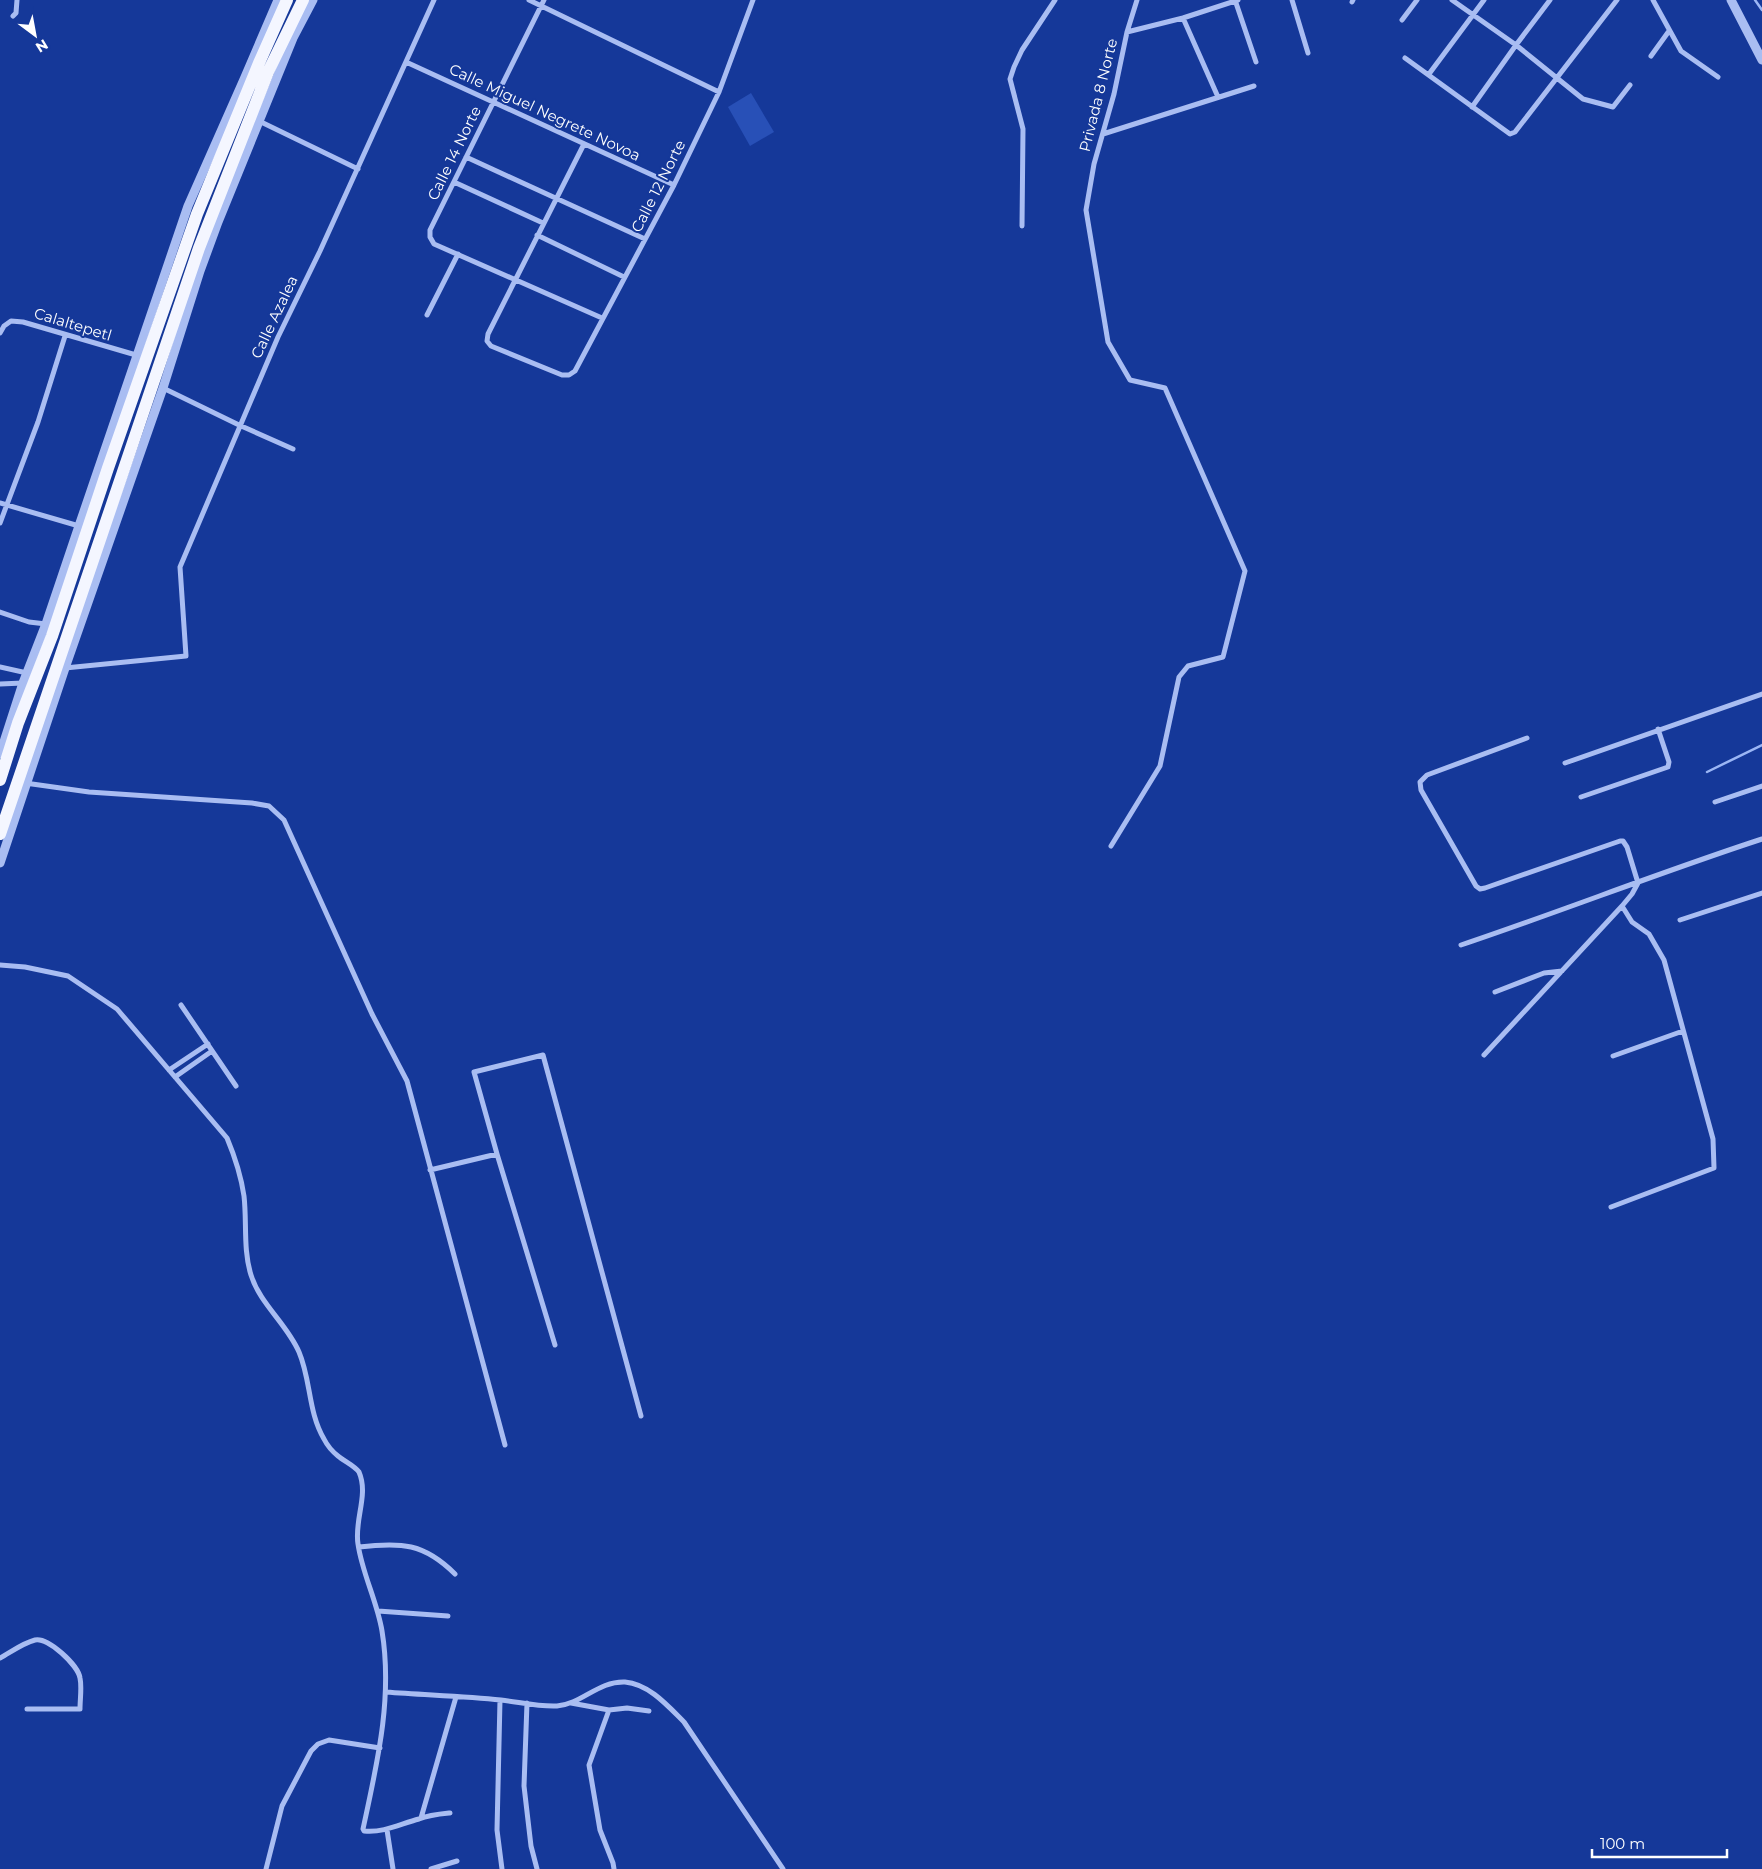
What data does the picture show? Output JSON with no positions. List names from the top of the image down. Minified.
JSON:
{"streets":{"street":["Privada 8 Norte","Calle Miguel Negrete Novoa","Calle 14 Norte","Calle 12 Norte","Calle Azalea","Calaltepetl"]},"crossings":[["Calle Miguel Negrete Novoa","Calle 14 Norte"],["Calle Miguel Negrete Novoa","Calle 12 Norte"],["Calle Miguel Negrete Novoa","Calle Azalea"]],"scale_bar":"100 m","north":"bottom right"}
